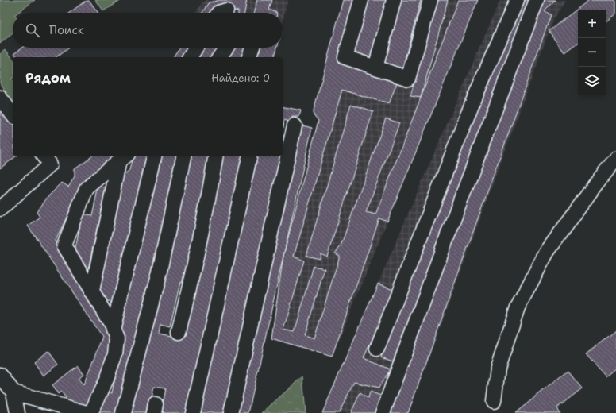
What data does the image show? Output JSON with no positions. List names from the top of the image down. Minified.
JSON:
{"page":{"map_buttons":["+","−"],"search":"Поиск","heading":["Рядом","Найдено: 0"]}}
